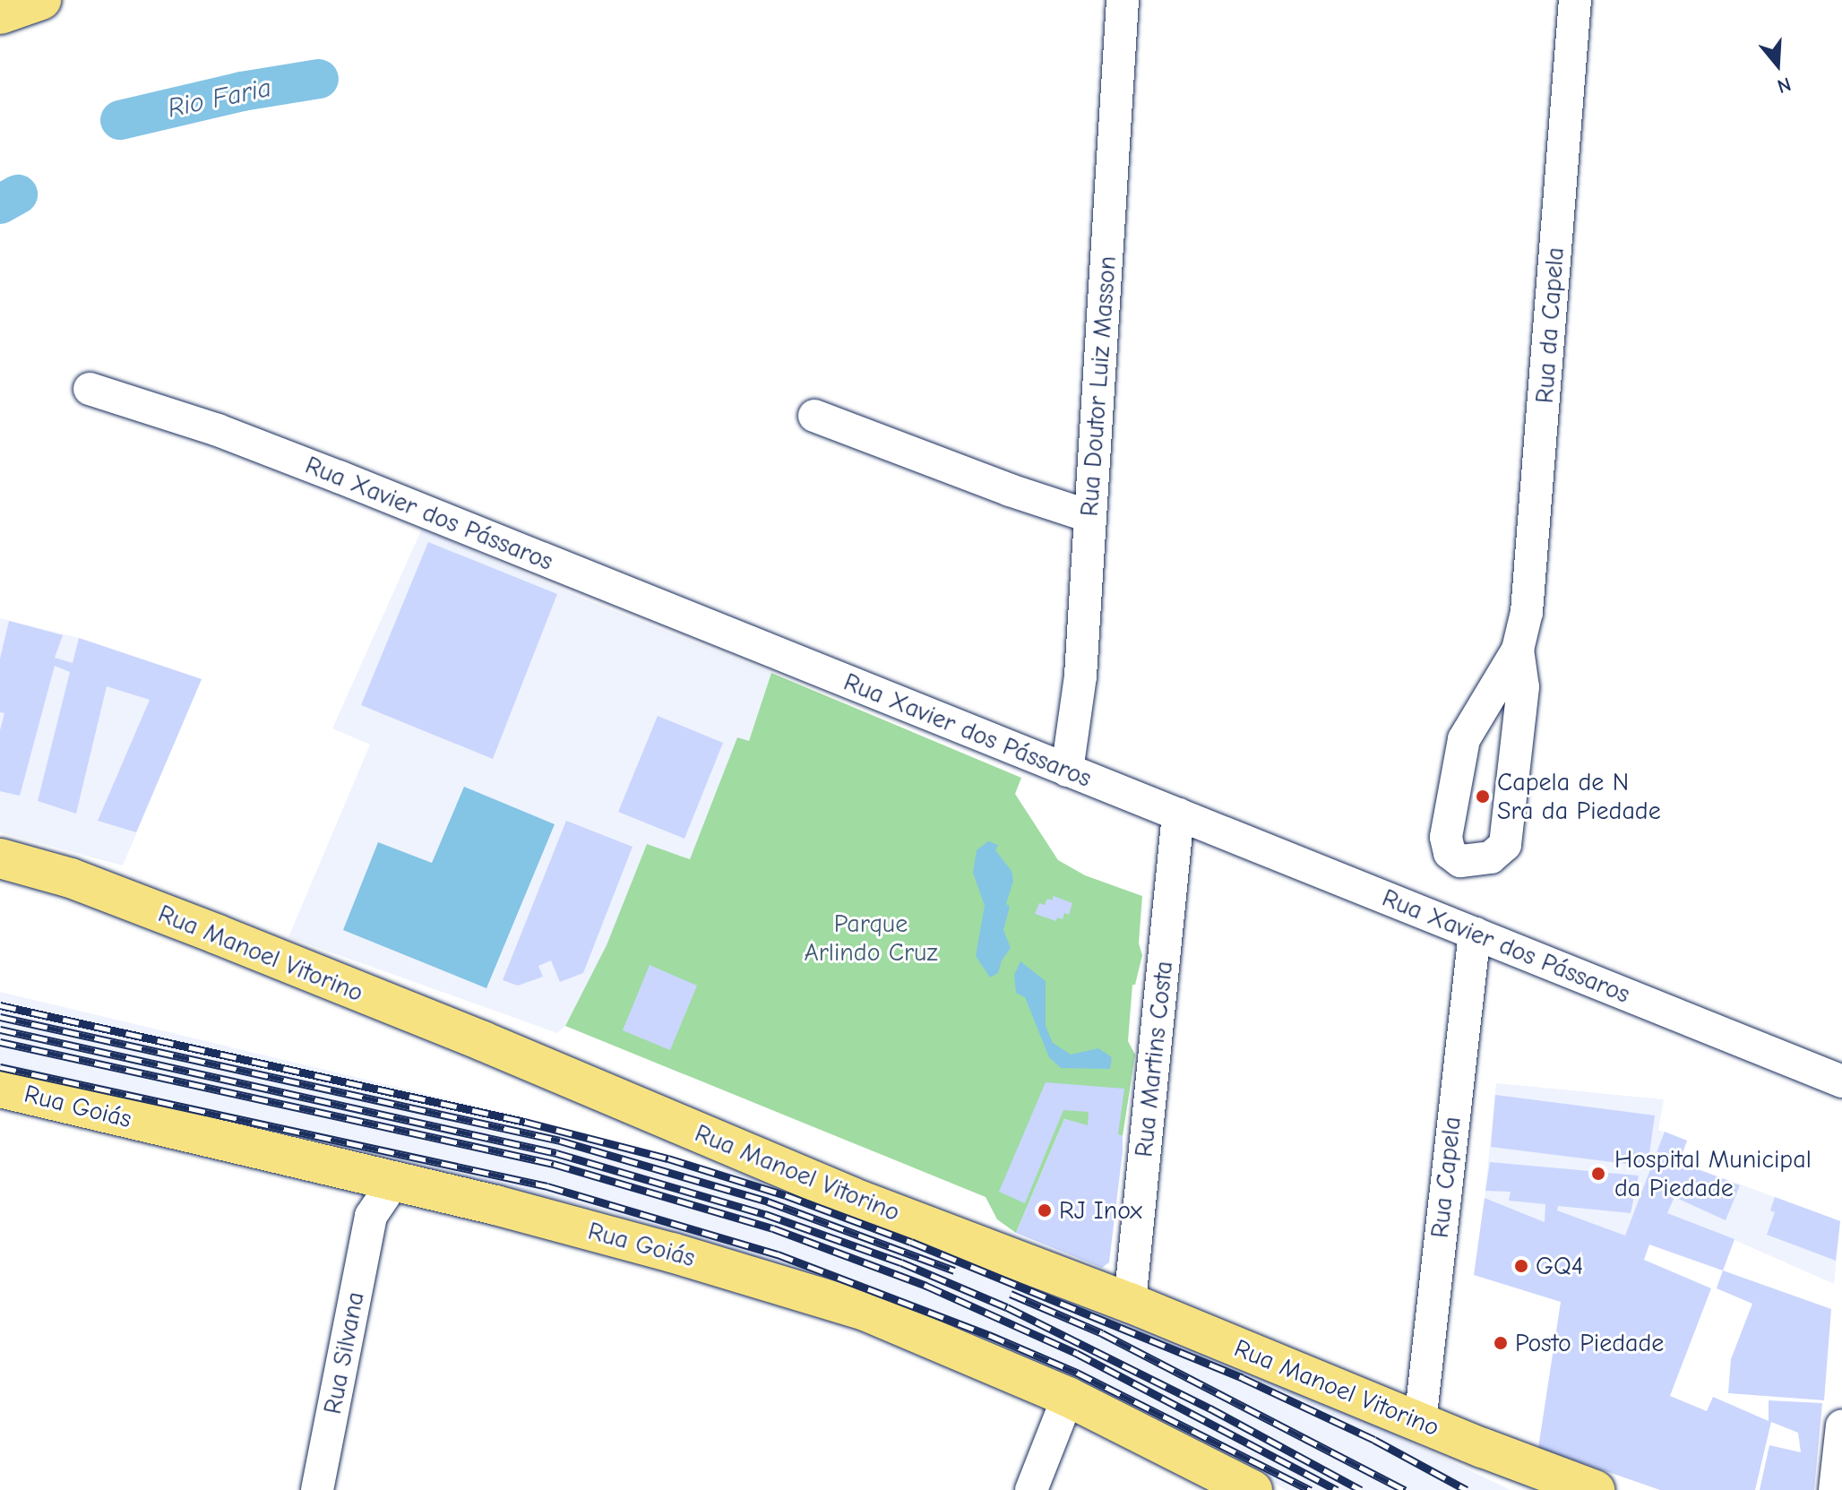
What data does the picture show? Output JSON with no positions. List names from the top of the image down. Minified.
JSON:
{"streets":{"main road":["Rua Manoel Vitorino","Rua Goiás"],"street":["Rua da Capela","Rua Doutor Luiz Masson","Rua Xavier dos Pássaros","Rua Martins Costa","Rua Capela","Rua Silvana"]},"crossings":[["Rua Doutor Luiz Masson","Rua Xavier dos Pássaros"],["Rua Xavier dos Pássaros","Rua Martins Costa"],["Rua Xavier dos Pássaros","Rua Capela"],["Rua Manoel Vitorino","Rua Martins Costa"],["Rua Manoel Vitorino","Rua Capela"],["Rua Goiás","Rua Silvana"]],"water":["Rio Faria"],"parks":["Parque Arlindo Cruz"],"places":["Capela de N Sra da Piedade","Hospital Municipal da Piedade","RJ Inox","GQ4","Posto Piedade"],"north":"bottom"}
